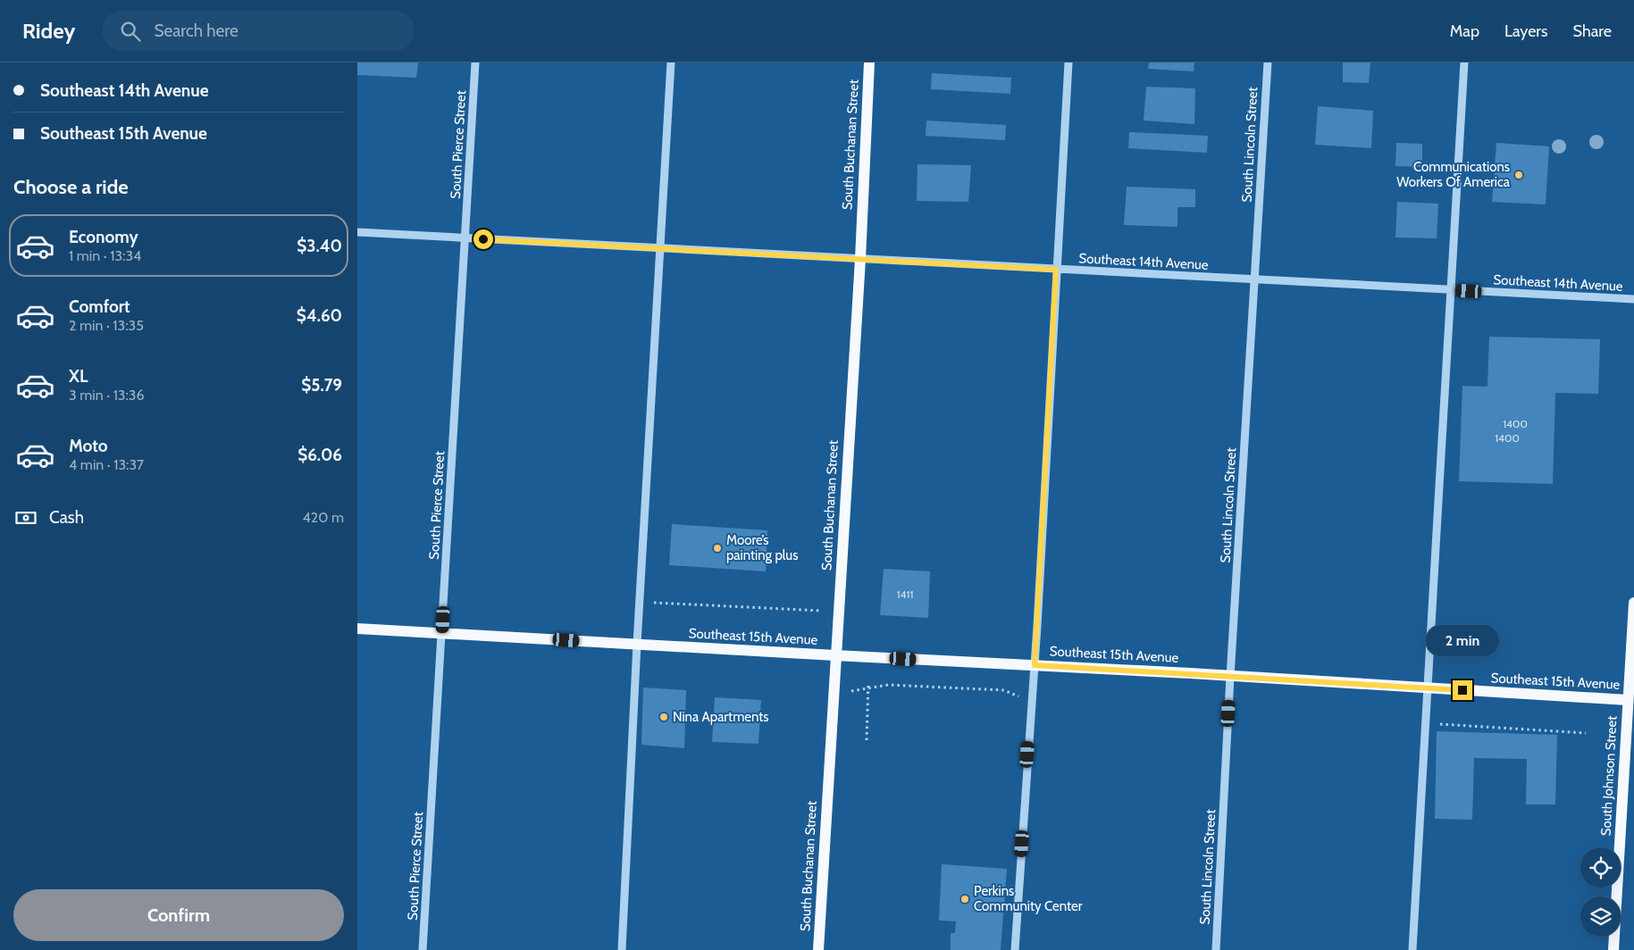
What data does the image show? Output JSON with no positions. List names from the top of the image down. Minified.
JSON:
{"streets":{"main road":["South Buchanan Street","Southeast 15th Avenue","South Johnson Street"],"street":["South Pierce Street","South Lincoln Street","Southeast 14th Avenue"]},"crossings":[["South Pierce Street","Southeast 14th Avenue"],["South Pierce Street","Southeast 15th Avenue"],["South Buchanan Street","Southeast 14th Avenue"],["South Buchanan Street","Southeast 15th Avenue"],["South Lincoln Street","Southeast 14th Avenue"],["South Lincoln Street","Southeast 15th Avenue"],["Southeast 15th Avenue","South Johnson Street"]],"places":["Communications Workers Of America","Moore’s painting plus","Nina Apartments","Perkins Community Center"],"house_numbers":["1400","1400","1411"],"page":{"header":"Ridey","search":"Search here","nav":["Map","Layers","Share"],"banner":["Southeast 14th Avenue","Southeast 15th Avenue"],"heading":"Choose a ride","list":[{"name":"Economy","note":"1 min · 13:34","value":"$3.40"},{"name":"Comfort","note":"2 min · 13:35","value":"$4.60"},{"name":"XL","note":"3 min · 13:36","value":"$5.79"},{"name":"Moto","note":"4 min · 13:37","value":"$6.06"}],"pay":["Cash","420 m"],"bubble":"2 min","buttons":"Confirm"}}
